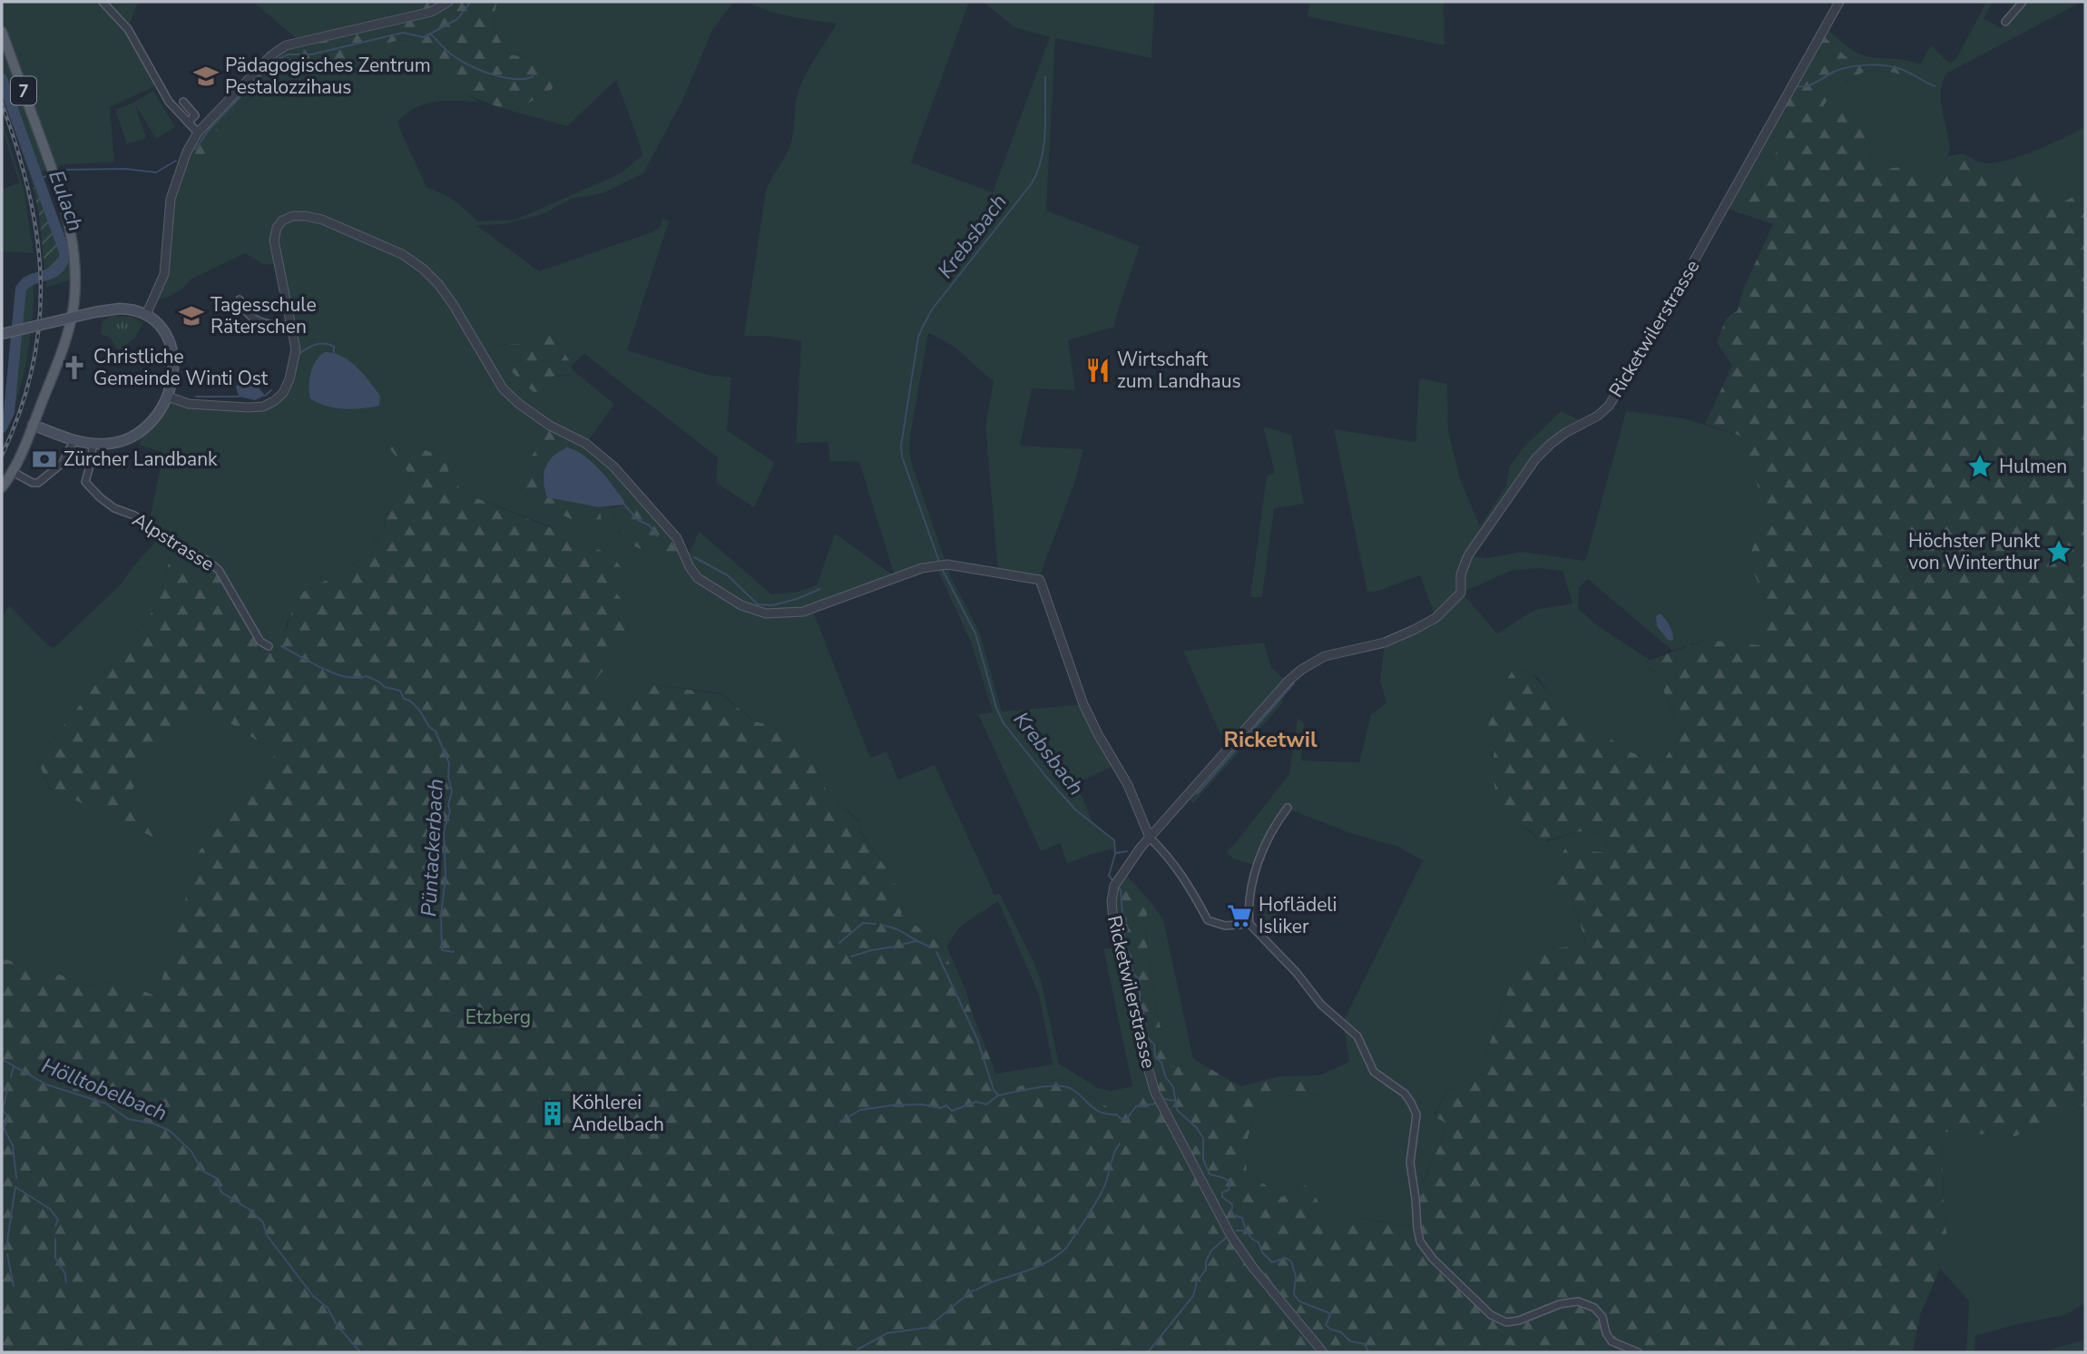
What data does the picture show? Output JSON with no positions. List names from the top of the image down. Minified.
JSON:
{"streets":{"main road":["7"],"street":["Ricketwilerstrasse","Alpstrasse"]},"districts":["Ricketwil"],"water":["Eulach","Krebsbach","Püntackerbach","Hölltobelbach"],"parks":["Etzberg"],"places":{"school or university":["Pädagogisches Zentrum Pestalozzihaus","Tagesschule Räterschen"],"church":["Christliche Gemeinde Winti Ost"],"restaurant":["Wirtschaft zum Landhaus"],"bank":["Zürcher Landbank"],"place":["Hulmen","Höchster Punkt von Winterthur"],"supermarket":["Hoflädeli Isliker"],"building":["Köhlerei Andelbach"]}}
